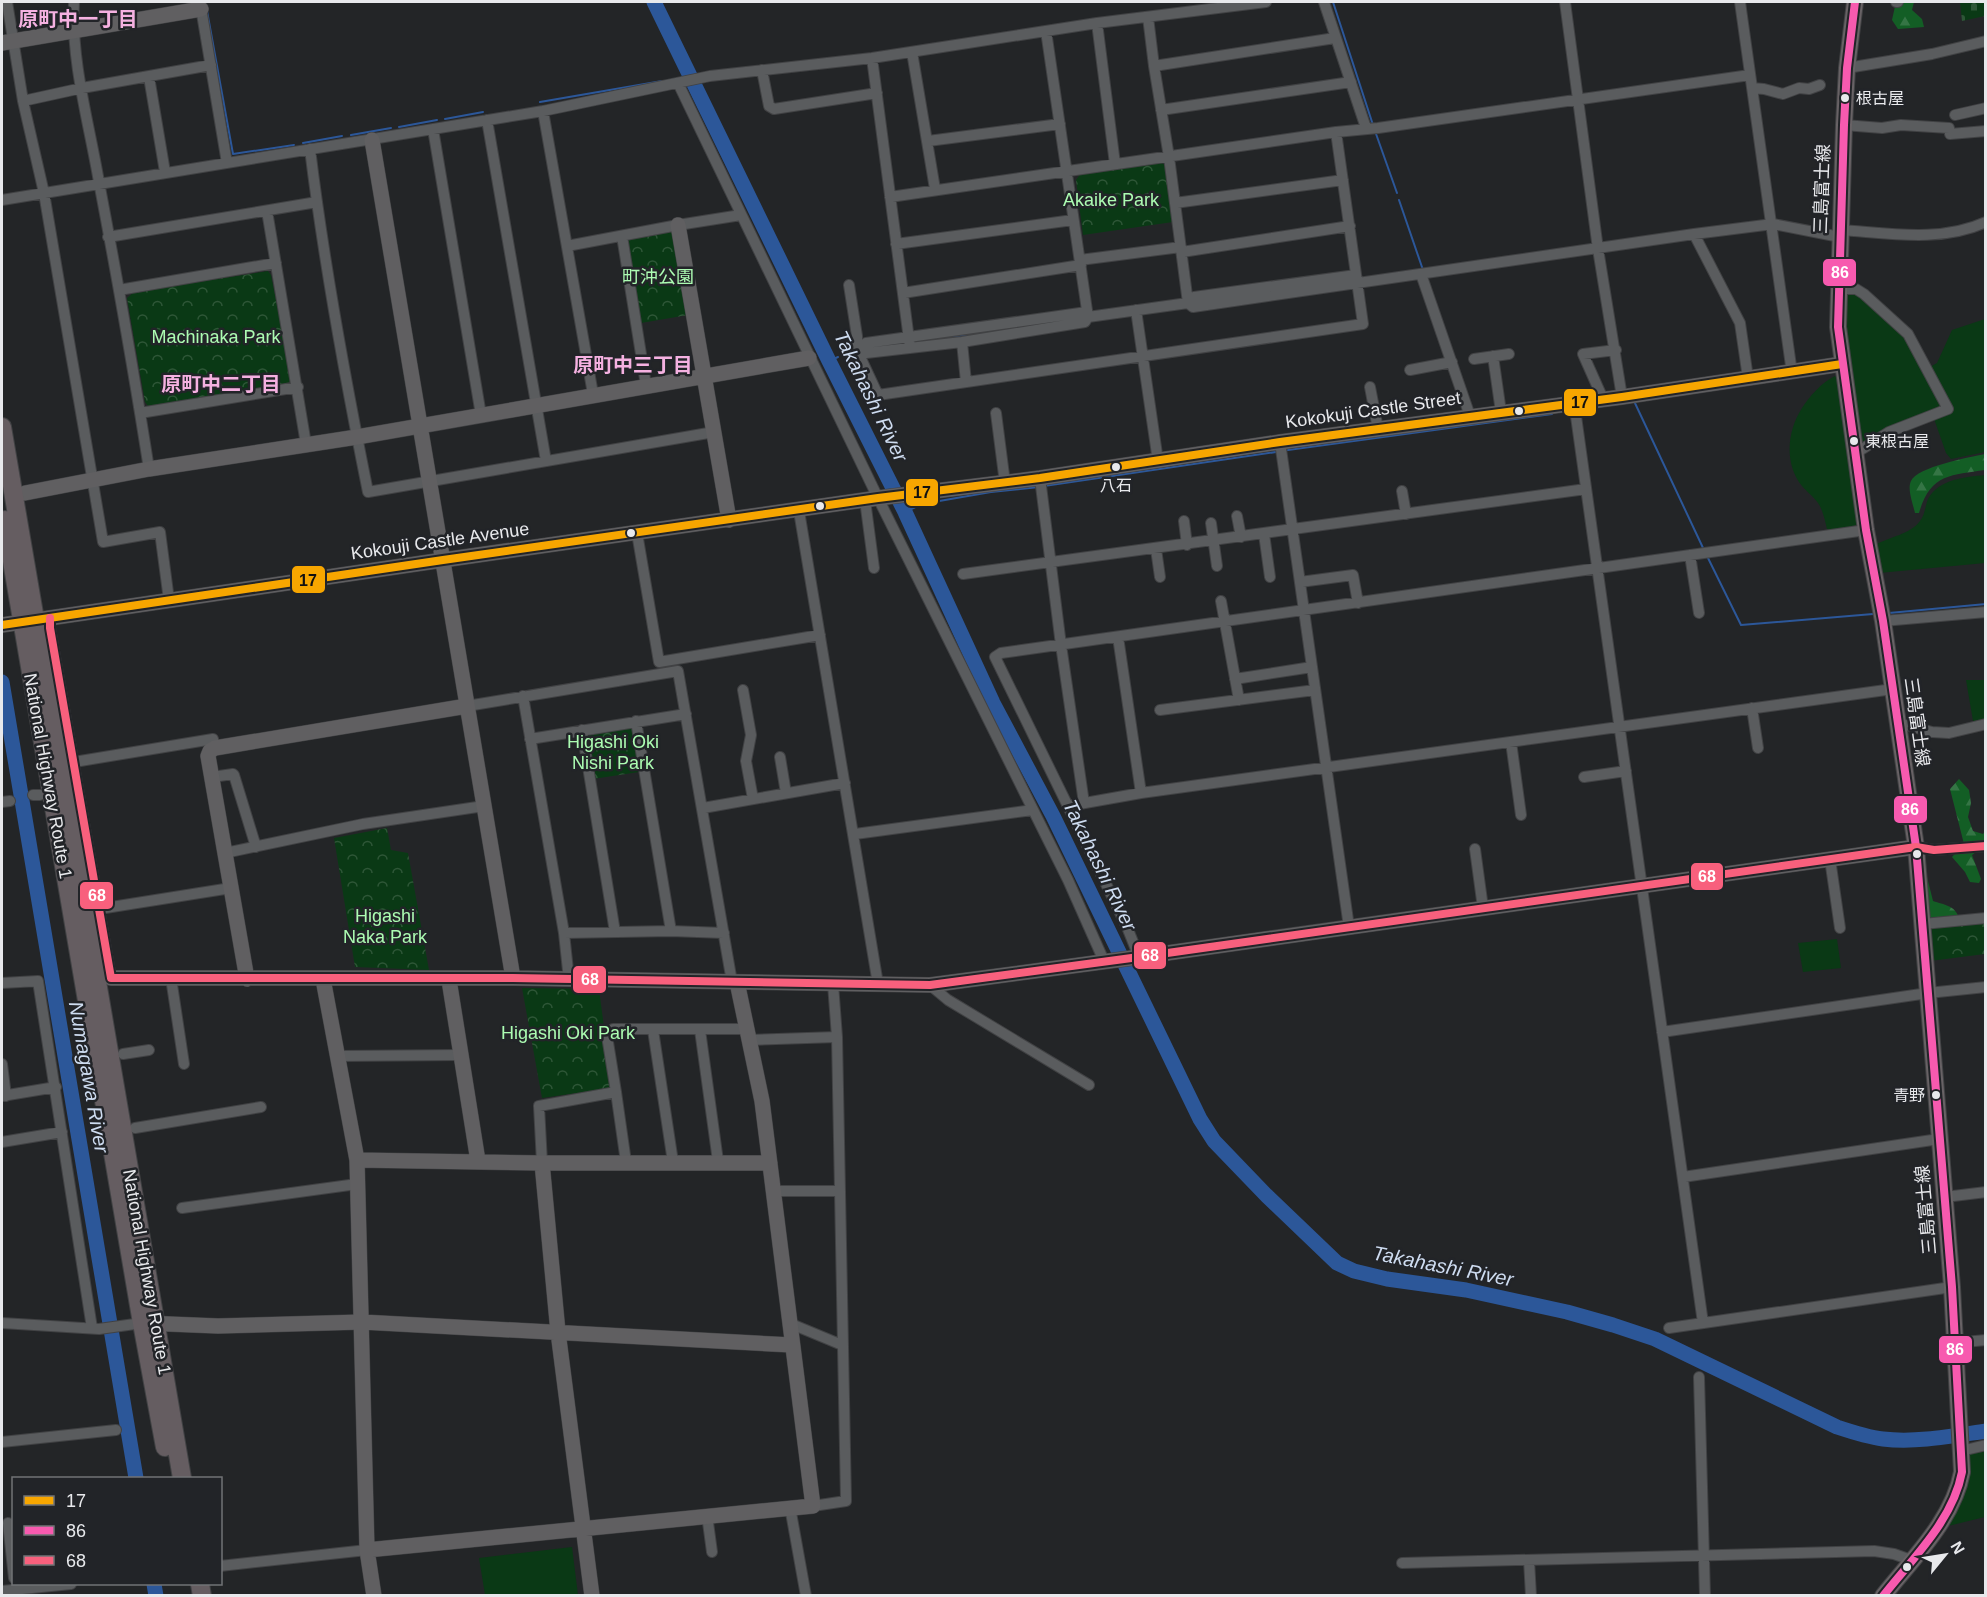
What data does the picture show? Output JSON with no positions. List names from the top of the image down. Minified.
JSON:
{"streets":{"highway":["National Highway Route 1"],"main road":["三島富士線"],"street":["Kokokuji Castle Street","Kokouji Castle Avenue"]},"crossings":[["三島富士線","Kokokuji Castle Street"],["Kokokuji Castle Street","Kokouji Castle Avenue"],["Kokouji Castle Avenue","National Highway Route 1"]],"districts":["原町中一丁目","原町中三丁目","原町中二丁目"],"water":["Takahashi River","Numagawa River"],"parks":["Akaike Park","町沖公園","Machinaka Park","Higashi Oki Nishi Park","Higashi Naka Park","Higashi Oki Park"],"places":["根古屋","東根古屋","八石","青野"],"lines":["transit line 86","transit line 17","transit line 68"],"legend":["17","86","68"],"north":"top right"}
